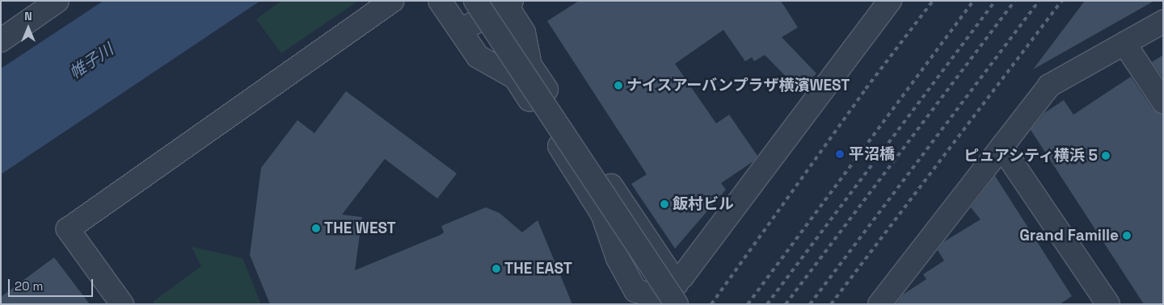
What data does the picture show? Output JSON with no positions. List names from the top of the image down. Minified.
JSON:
{"water":["帷子川"],"places":["ナイスアーバンプラザ横濱WEST","平沼橋","ピュアシティ横浜 5","飯村ビル","THE WEST","Grand Famille","THE EAST"],"scale_bar":"20 m","north":"top"}
